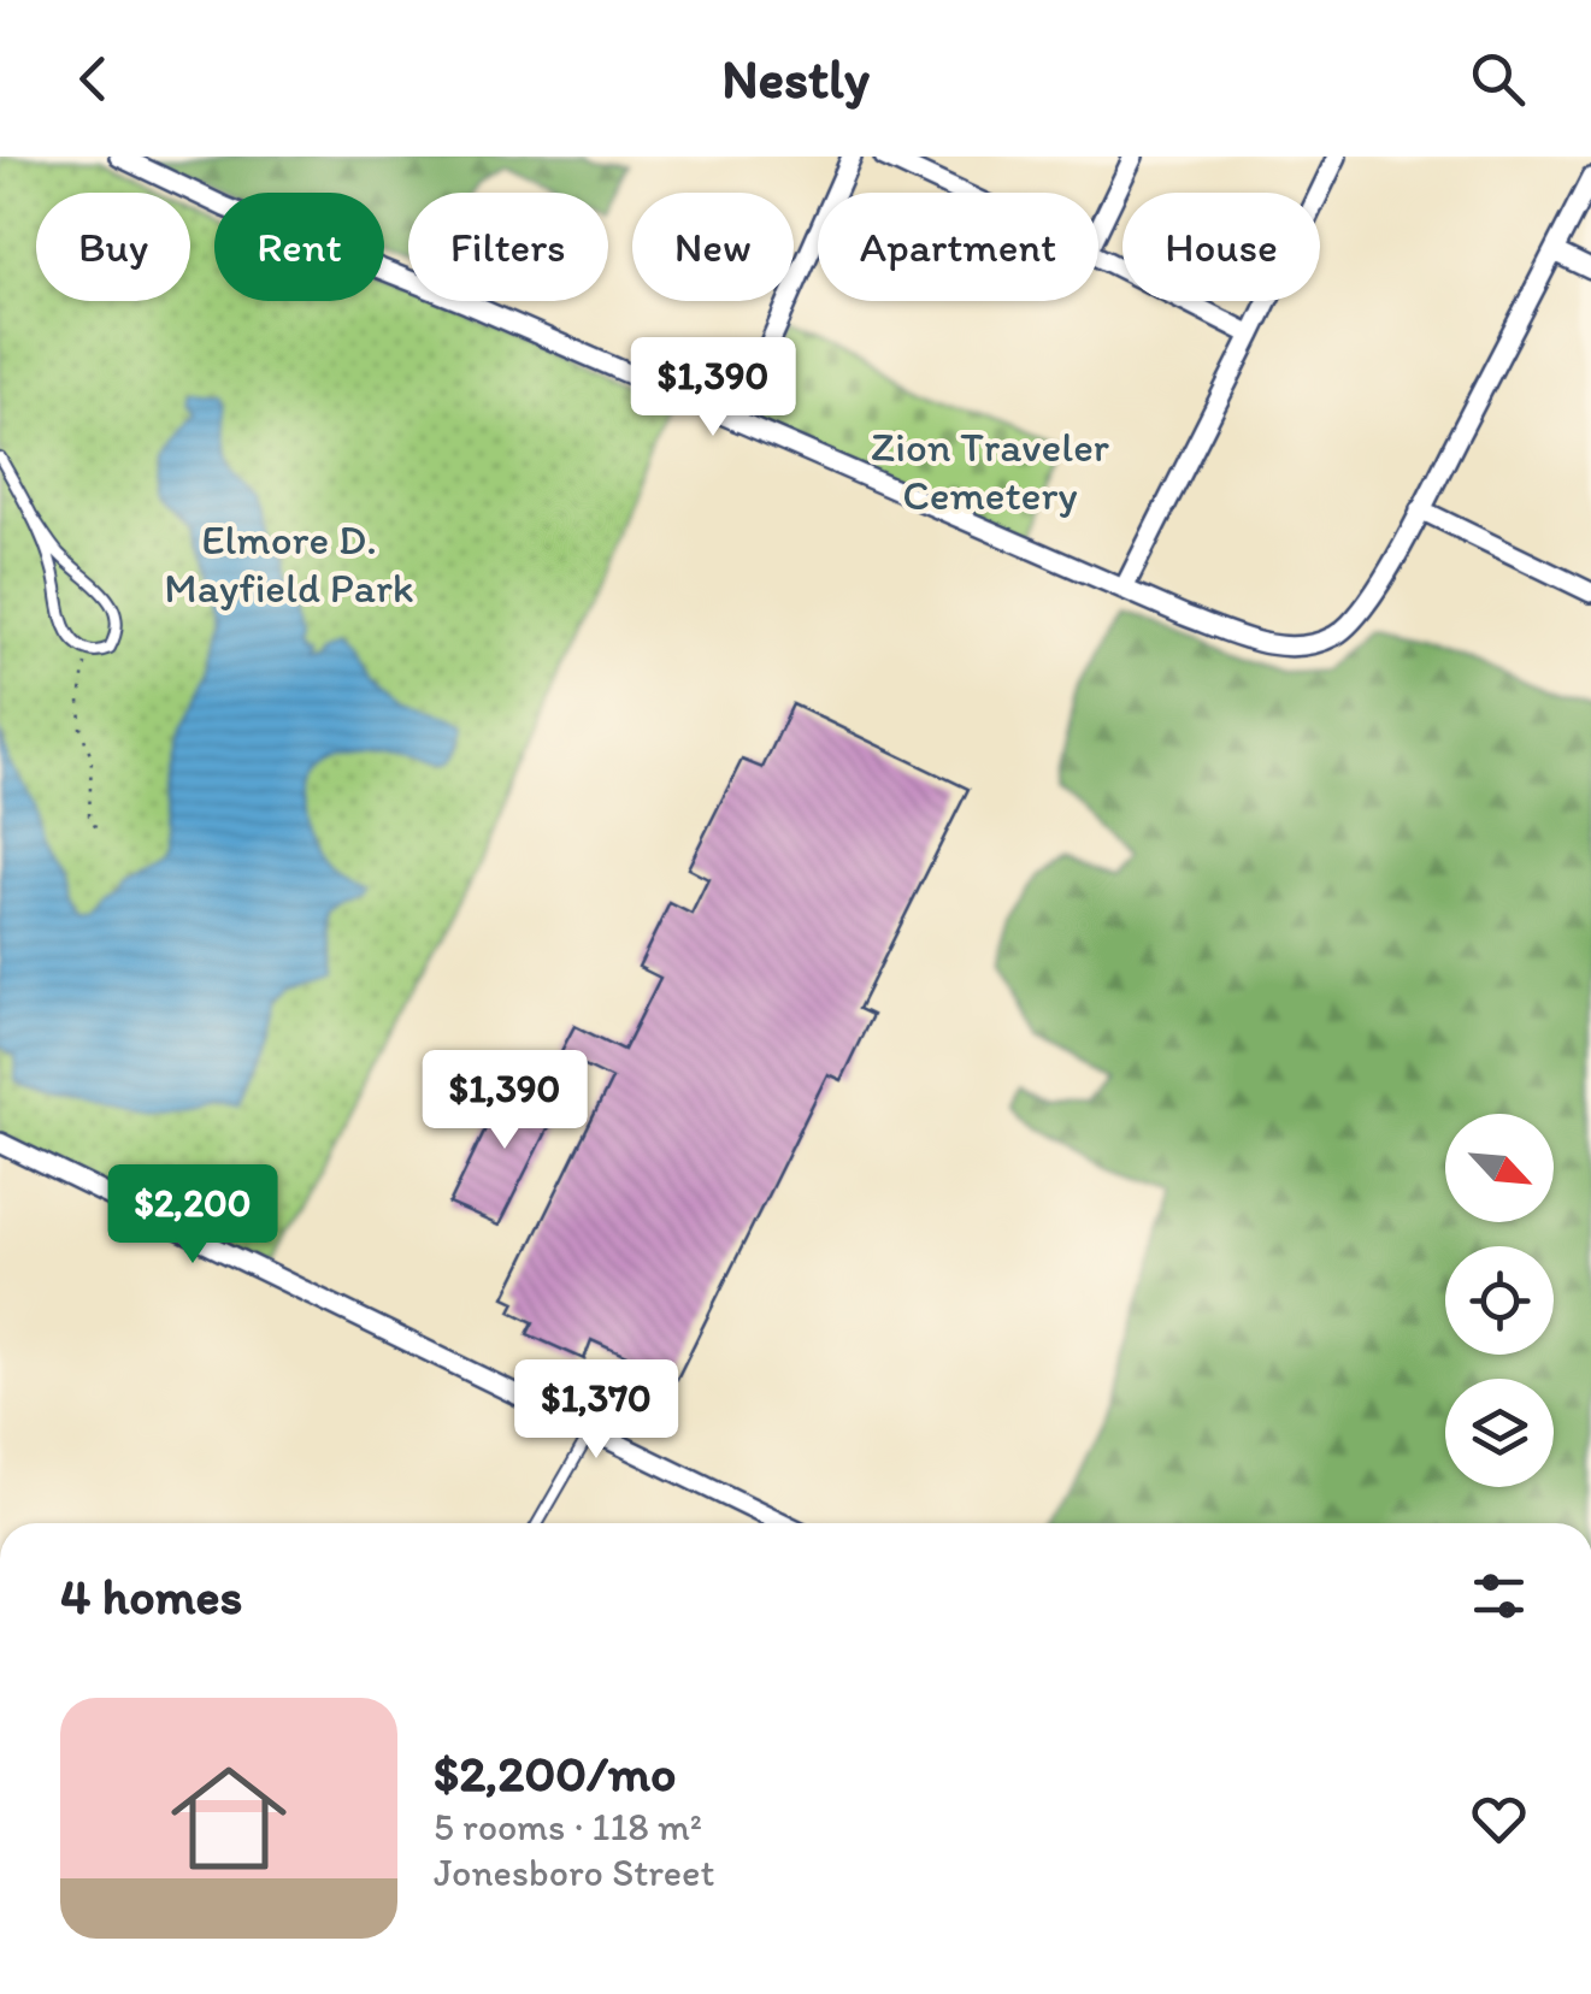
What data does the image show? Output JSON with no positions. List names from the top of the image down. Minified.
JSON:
{"parks":["Zion Traveler Cemetery","Elmore D. Mayfield Park"],"north":"bottom right","page":{"header":"Nestly","chip":["Buy","Rent","Filters","New","Apartment","House"],"price":["$1,390","$1,390","$2,200","$1,370"],"heading":"4 homes","list":[{"name":"$2,200/mo","note":"5 rooms · 118 m² · Jonesboro Street"}]}}
